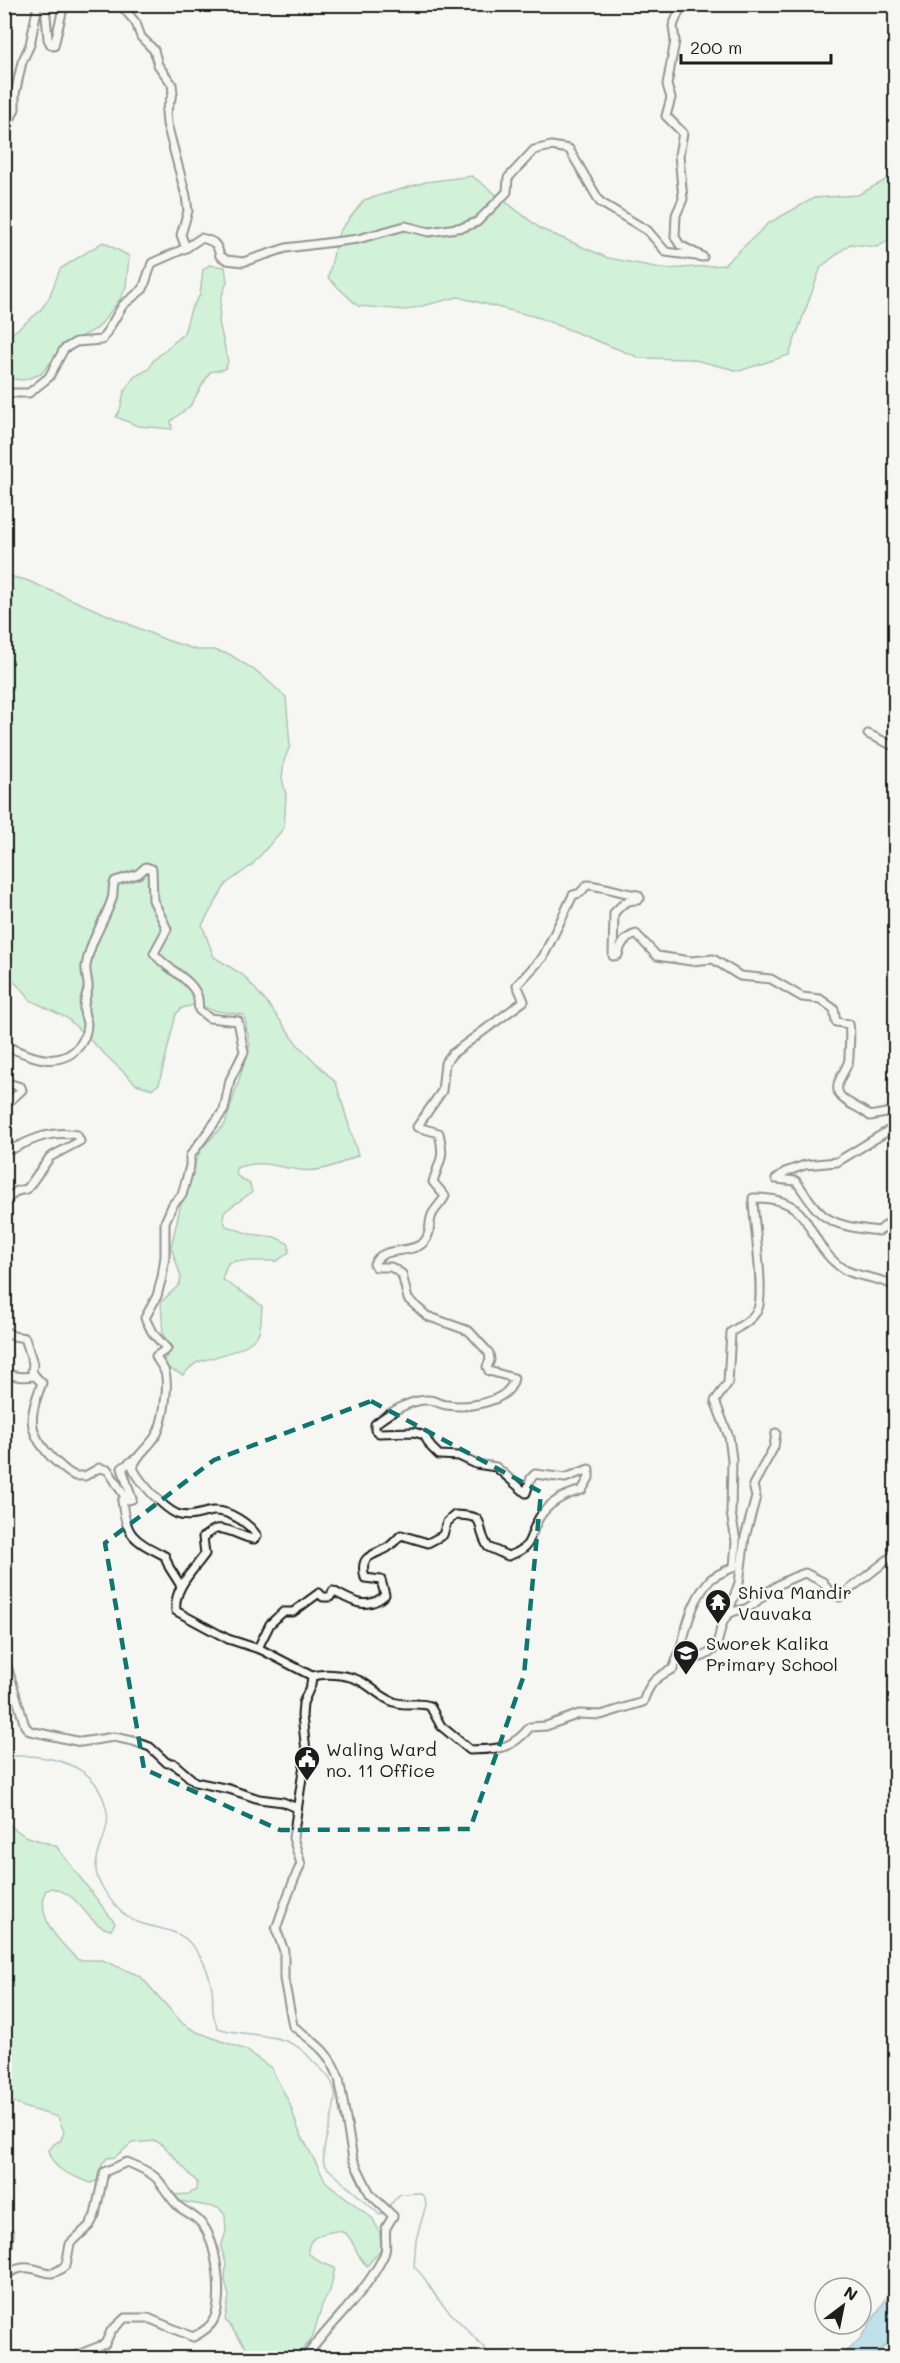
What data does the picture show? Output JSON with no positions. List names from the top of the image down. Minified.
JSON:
{"places":{"temple":["Shiva Mandir Vauvaka"],"school or university":["Sworek Kalika Primary School"],"public building":["Waling Ward no. 11 Office"]},"scale_bar":"200 m","north":"top right"}
